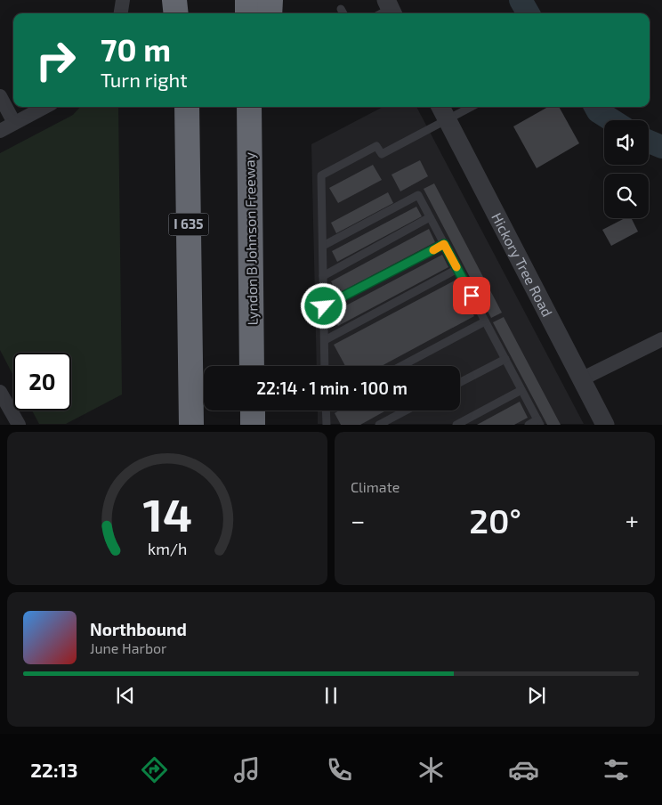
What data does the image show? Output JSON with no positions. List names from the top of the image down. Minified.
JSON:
{"streets":{"highway":["I 635","Lyndon B Johnson Freeway"],"street":["Hickory Tree Road"]},"page":{"turn":["70 m","Turn right"],"limit":"20","trip":"22:14 · 1 min · 100 m","tile":"Climate","heat":["−","20°","+"],"song":["Northbound","June Harbor"],"tabs":"22:13","gauge":["14","km/h"]}}
